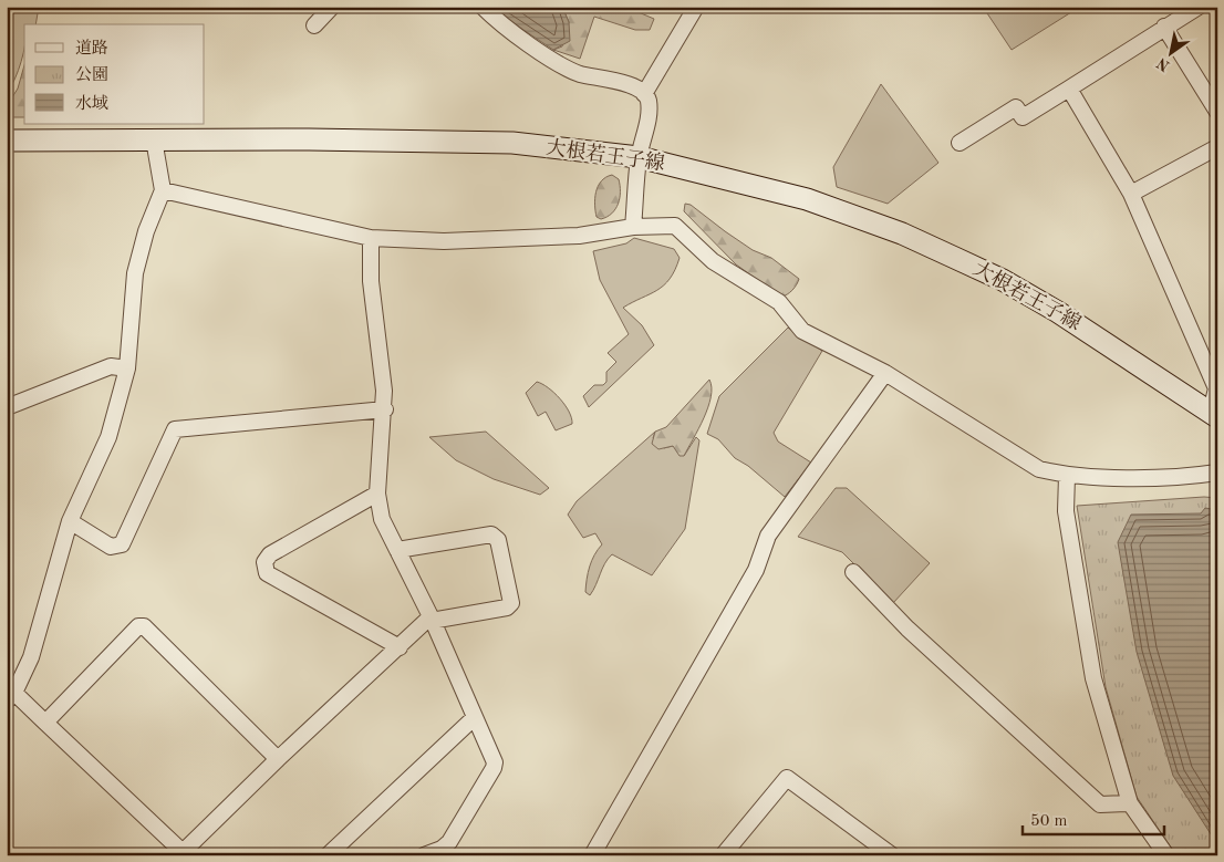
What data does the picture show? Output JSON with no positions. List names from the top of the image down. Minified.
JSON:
{"streets":{"street":["大根若王子線"]},"legend":["道路","公園","水域"],"scale_bar":"50 m","north":"bottom left"}
